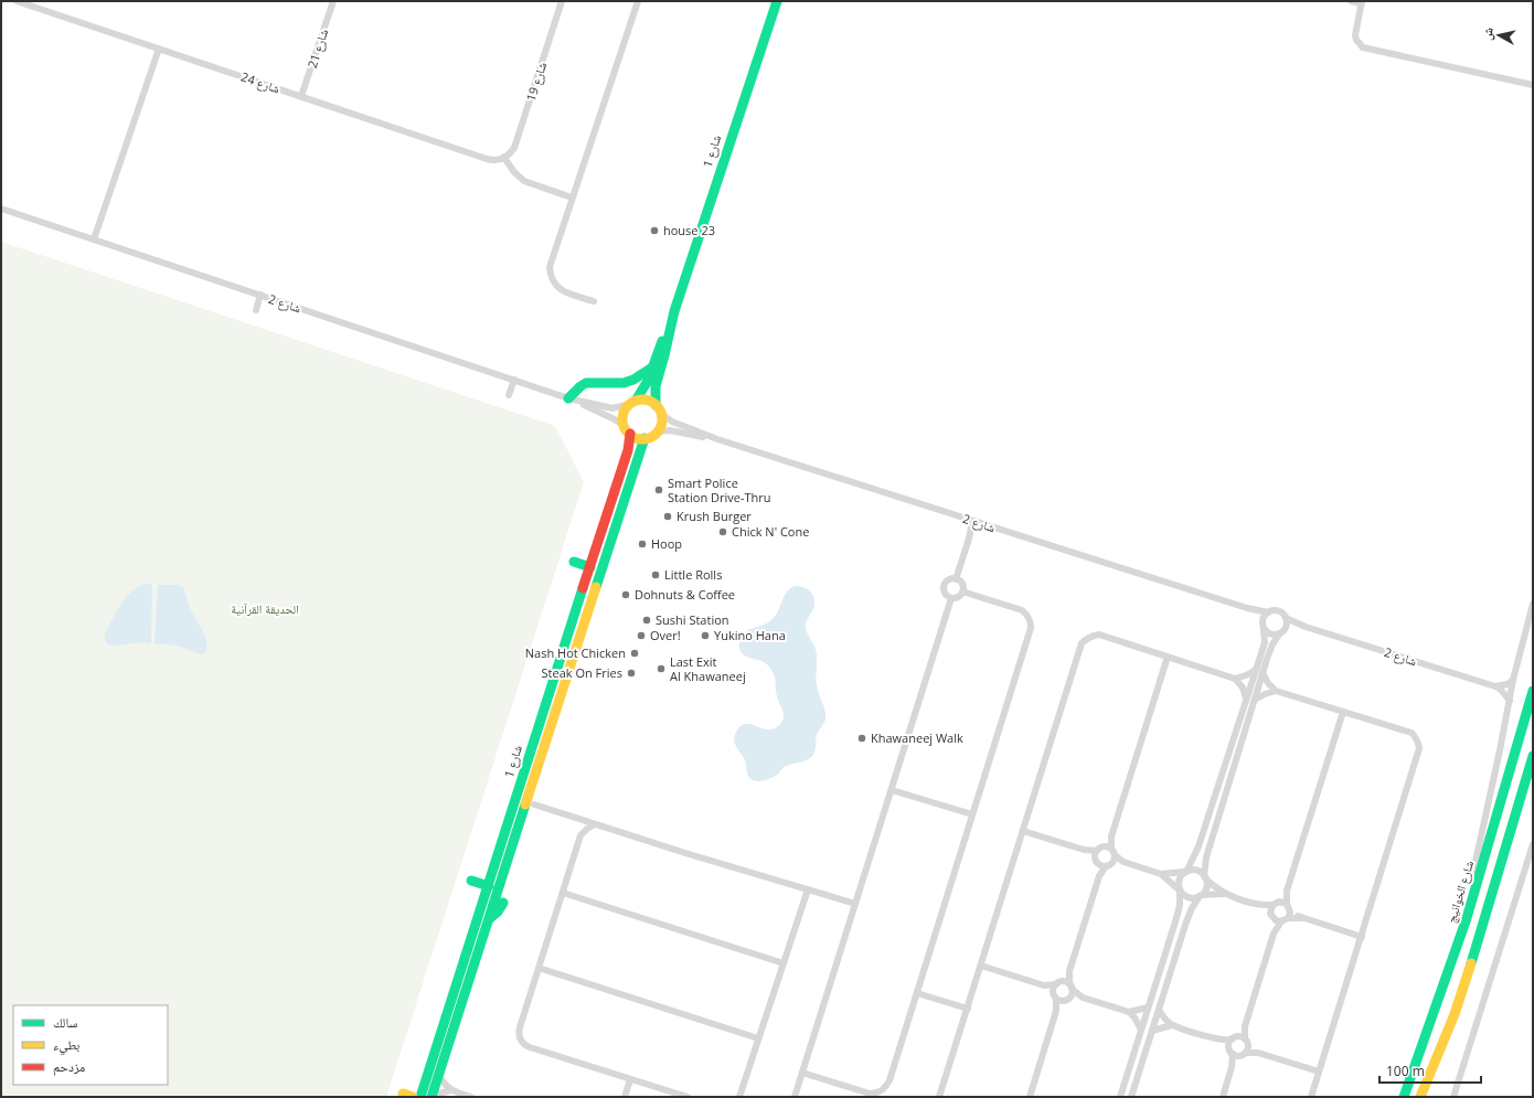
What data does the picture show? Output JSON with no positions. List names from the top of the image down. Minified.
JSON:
{"streets":{"main road":["شارع 1","شارع الخوانيج"],"street":["شارع 21","شارع 19","شارع 24","شارع 2"]},"crossings":[["شارع 21","شارع 24"],["شارع 19","شارع 24"],["شارع 1","شارع 2"]],"parks":["الحديقة القرآنية"],"places":["house 23","Smart Police Station Drive-Thru","Krush Burger","Chick N' Cone","Hoop","Little Rolls","Dohnuts & Coffee","Sushi Station","Over!","Yukino Hana","Nash Hot Chicken","Last Exit Al Khawaneej","Steak On Fries","Khawaneej Walk"],"legend":["سالك","بطيء","مزدحم"],"scale_bar":"100 m","north":"left"}
